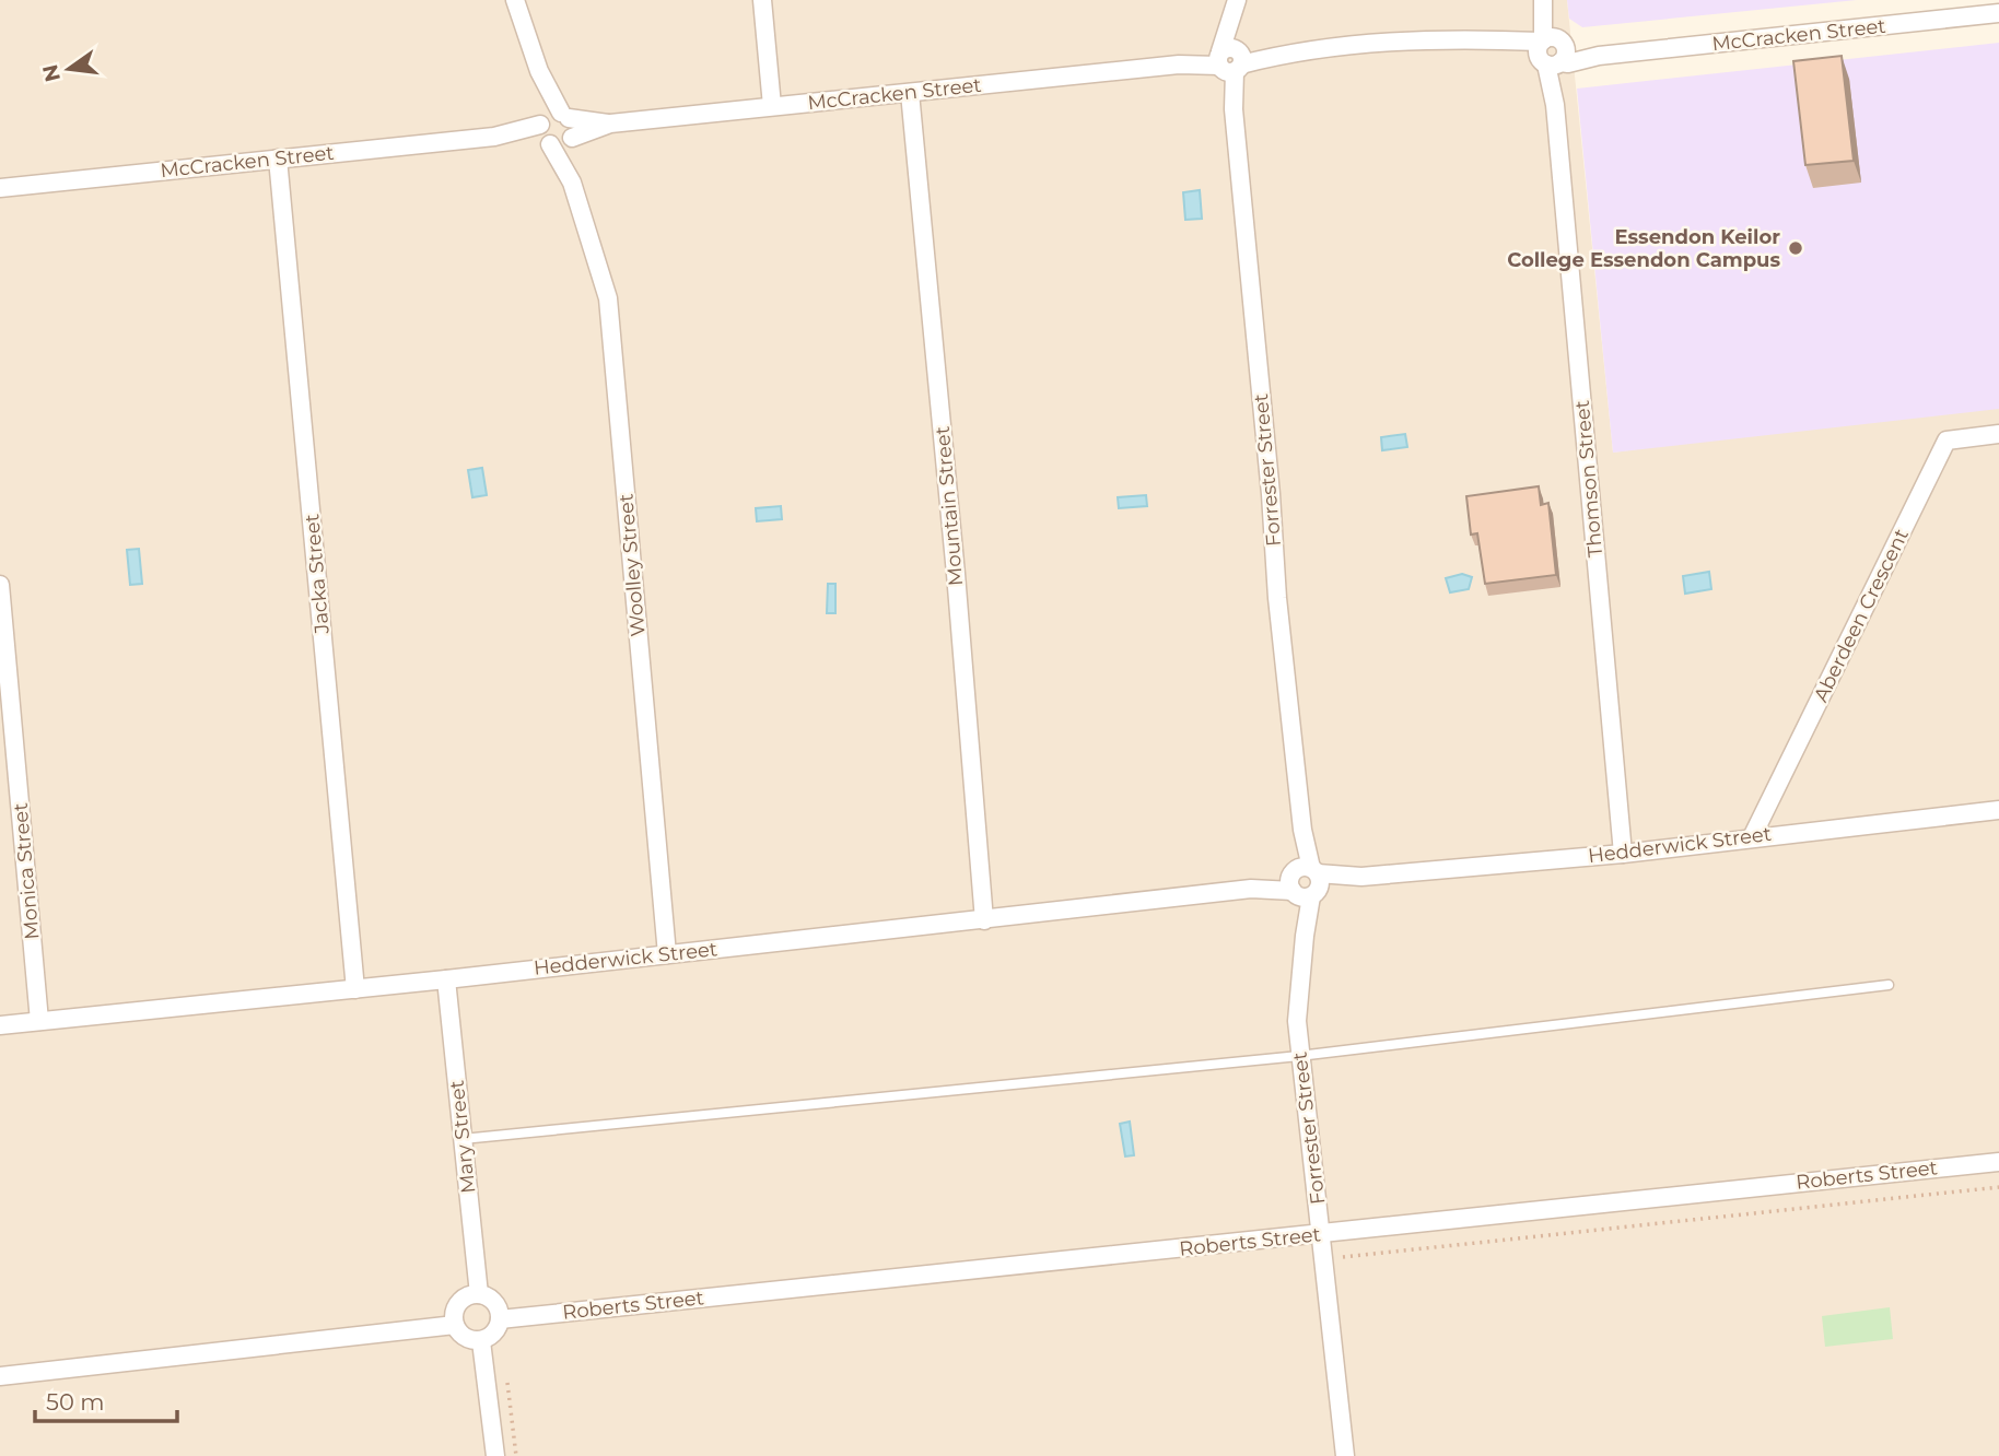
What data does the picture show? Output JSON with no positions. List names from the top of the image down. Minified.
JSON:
{"streets":{"street":["McCracken Street","Forrester Street","Thomson Street","Mountain Street","Woolley Street","Jacka Street","Aberdeen Crescent","Hedderwick Street","Monica Street","Mary Street","Roberts Street"]},"crossings":[["McCracken Street","Forrester Street"],["McCracken Street","Thomson Street"],["McCracken Street","Mountain Street"],["McCracken Street","Woolley Street"],["McCracken Street","Jacka Street"],["Forrester Street","Hedderwick Street"],["Forrester Street","Roberts Street"],["Thomson Street","Hedderwick Street"],["Mountain Street","Hedderwick Street"],["Woolley Street","Hedderwick Street"],["Jacka Street","Hedderwick Street"],["Aberdeen Crescent","Hedderwick Street"],["Hedderwick Street","Monica Street"],["Hedderwick Street","Mary Street"],["Mary Street","Roberts Street"]],"places":["Essendon Keilor College Essendon Campus"],"scale_bar":"50 m","north":"left"}
